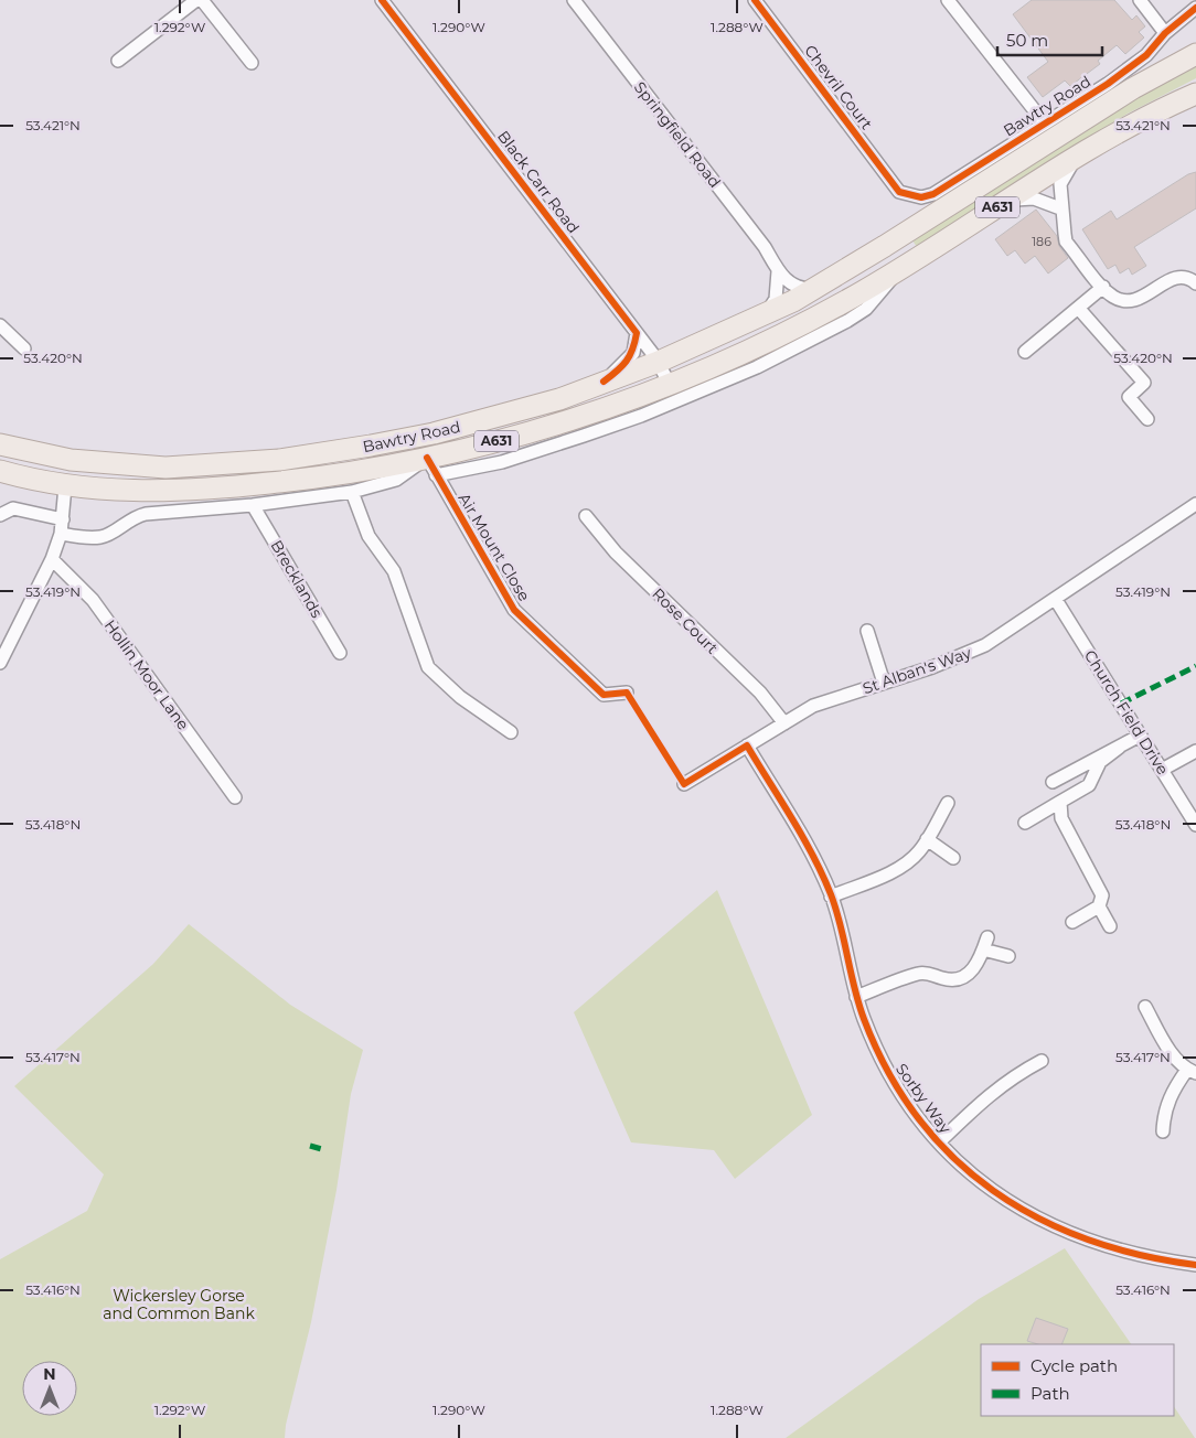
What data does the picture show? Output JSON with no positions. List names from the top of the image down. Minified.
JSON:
{"streets":{"main road":["Bawtry Road","A631"],"street":["Chevril Court","Springfield Road","Black Carr Road","Air Mount Close","Brecklands","Rose Court","St Alban's Way","Hollin Moor Lane","Church Field Drive","Sorby Way"]},"crossings":[["Chevril Court","Bawtry Road"],["Bawtry Road","Springfield Road"],["Bawtry Road","Black Carr Road"],["Bawtry Road","Air Mount Close"],["Bawtry Road","Brecklands"],["Rose Court","St Alban's Way"],["St Alban's Way","Church Field Drive"],["St Alban's Way","Sorby Way"]],"parks":["Wickersley Gorse and Common Bank"],"house_numbers":["186"],"legend":["Cycle path","Path"],"scale_bar":"50 m","north":"top","coordinates":["1.292°W","1.290°W","1.288°W","53.421°N","53.420°N","53.419°N","53.418°N","53.417°N","53.416°N"]}
